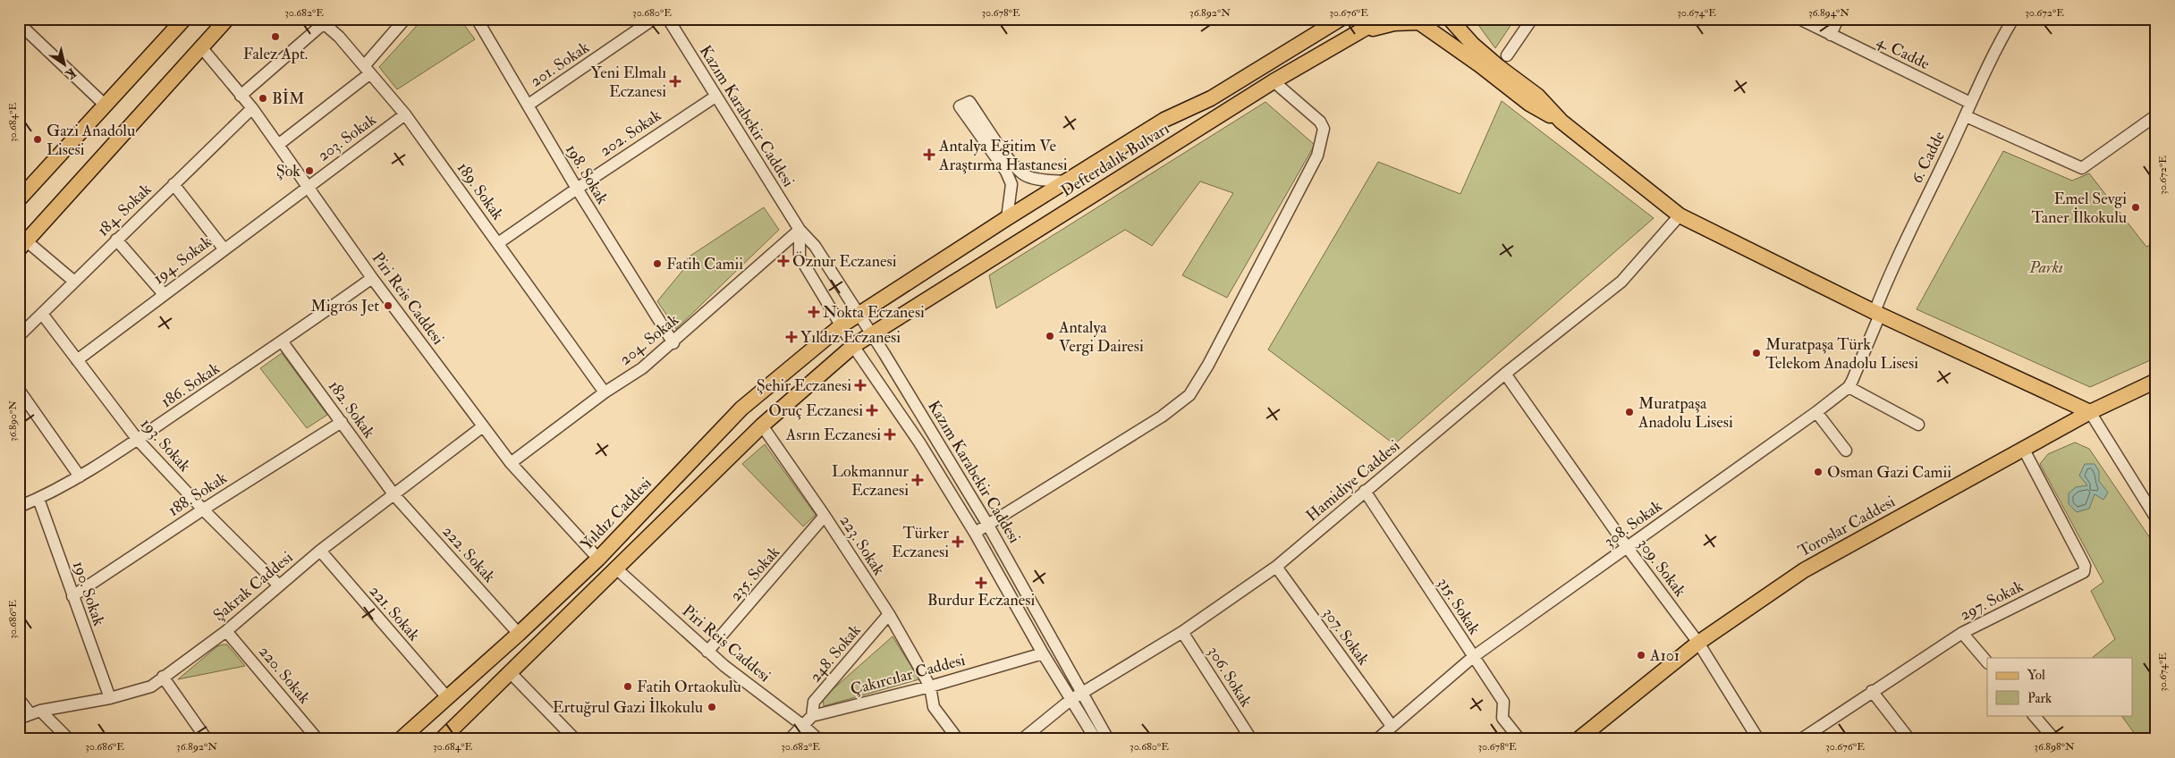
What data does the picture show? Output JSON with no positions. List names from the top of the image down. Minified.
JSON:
{"streets":{"main road":["Defterdalık Bulvarı","Yıldız Caddesi","Toroslar Caddesi"],"street":["4. Cadde","201. Sokak","Kazım Karabekir Caddesi","202. Sokak","203. Sokak","6. Cadde","198. Sokak","189. Sokak","184. Sokak","194. Sokak","Piri Reis Caddesi","204. Sokak","186. Sokak","182. Sokak","193. Sokak","Hamidiye Caddesi","188. Sokak","308. Sokak","223. Sokak","222. Sokak","309. Sokak","235. Sokak","Şakrak Caddesi","190. Sokak","297. Sokak","315. Sokak","221. Sokak","307. Sokak","248. Sokak","220. Sokak","Çakırcılar Caddesi","306. Sokak"]},"crossings":[["4. Cadde","6. Cadde"],["201. Sokak","198. Sokak"],["Kazım Karabekir Caddesi","202. Sokak"],["Kazım Karabekir Caddesi","Defterdalık Bulvarı"],["Kazım Karabekir Caddesi","204. Sokak"],["Kazım Karabekir Caddesi","Hamidiye Caddesi"],["Kazım Karabekir Caddesi","Yıldız Caddesi"],["Kazım Karabekir Caddesi","Çakırcılar Caddesi"],["202. Sokak","198. Sokak"],["202. Sokak","189. Sokak"],["203. Sokak","189. Sokak"],["203. Sokak","194. Sokak"],["203. Sokak","Piri Reis Caddesi"],["6. Cadde","308. Sokak"],["Defterdalık Bulvarı","Yıldız Caddesi"],["198. Sokak","204. Sokak"],["189. Sokak","204. Sokak"],["184. Sokak","Piri Reis Caddesi"],["184. Sokak","193. Sokak"],["194. Sokak","Piri Reis Caddesi"],["194. Sokak","193. Sokak"],["Piri Reis Caddesi","204. Sokak"],["Piri Reis Caddesi","186. Sokak"],["Piri Reis Caddesi","Yıldız Caddesi"],["Piri Reis Caddesi","235. Sokak"],["Piri Reis Caddesi","Şakrak Caddesi"],["Piri Reis Caddesi","Çakırcılar Caddesi"],["186. Sokak","182. Sokak"],["186. Sokak","193. Sokak"],["186. Sokak","190. Sokak"],["182. Sokak","188. Sokak"],["182. Sokak","222. Sokak"],["182. Sokak","Şakrak Caddesi"],["193. Sokak","188. Sokak"],["193. Sokak","Şakrak Caddesi"],["Hamidiye Caddesi","309. Sokak"],["Hamidiye Caddesi","315. Sokak"],["Hamidiye Caddesi","307. Sokak"],["Hamidiye Caddesi","306. Sokak"],["188. Sokak","190. Sokak"],["Yıldız Caddesi","222. Sokak"],["Yıldız Caddesi","221. Sokak"],["308. Sokak","309. Sokak"],["308. Sokak","315. Sokak"],["308. Sokak","307. Sokak"],["Toroslar Caddesi","309. Sokak"],["Toroslar Caddesi","297. Sokak"],["223. Sokak","235. Sokak"],["223. Sokak","248. Sokak"],["223. Sokak","Çakırcılar Caddesi"],["222. Sokak","Şakrak Caddesi"],["Şakrak Caddesi","190. Sokak"],["Şakrak Caddesi","221. Sokak"],["Şakrak Caddesi","220. Sokak"],["248. Sokak","Çakırcılar Caddesi"]],"parks":["Parkı"],"places":{"other":["Falez Apt.","BİM","Gazi Anadolu Lisesi","Şok","Emel Sevgi Taner İlkokulu","Fatih Camii","Migros Jet","Antalya Vergi Dairesi","Muratpaşa Türk Telekom Anadolu Lisesi","Muratpaşa Anadolu Lisesi","Osman Gazi Camii","A101","Fatih Ortaokulu","Ertuğrul Gazi İlkokulu"],"health":["Yeni Elmalı Eczanesi","Antalya Eğitim Ve Araştırma Hastanesi","Öznur Eczanesi","Nokta Eczanesi","Yıldız Eczanesi","Şehir Eczanesi","Oruç Eczanesi","Asrın Eczanesi","Lokmannur Eczanesi","Türker Eczanesi","Burdur Eczanesi"]},"legend":["Yol","Park"],"north":"bottom right","coordinates":["30.682°E","30.680°E","30.678°E","36.892°N","30.676°E","30.674°E","36.894°N","30.672°E","30.684°E","36.890°N","30.686°E","36.898°N"]}
